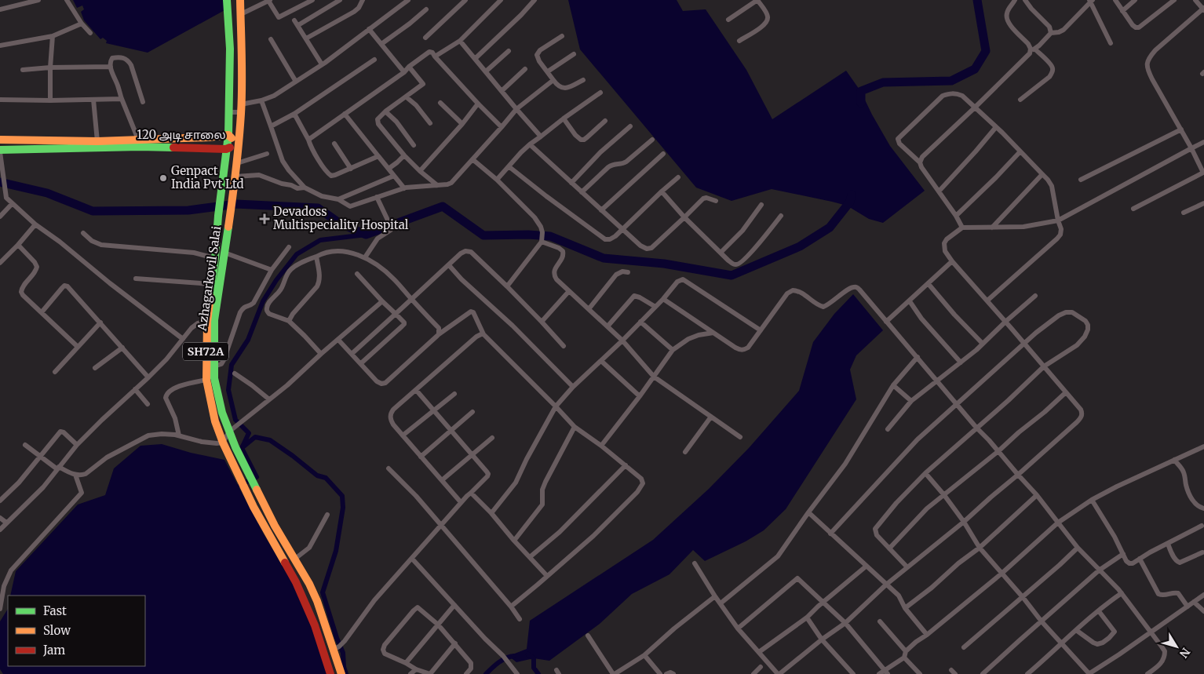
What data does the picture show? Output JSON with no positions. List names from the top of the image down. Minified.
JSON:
{"streets":{"main road":["120 அடி சாலை","Azhagarkovil Salai","SH72A"]},"crossings":[["120 அடி சாலை","Azhagarkovil Salai"]],"places":{"other":["Genpact India Pvt Ltd"],"health":["Devadoss Multispeciality Hospital"]},"legend":["Fast","Slow","Jam"],"north":"bottom right"}
